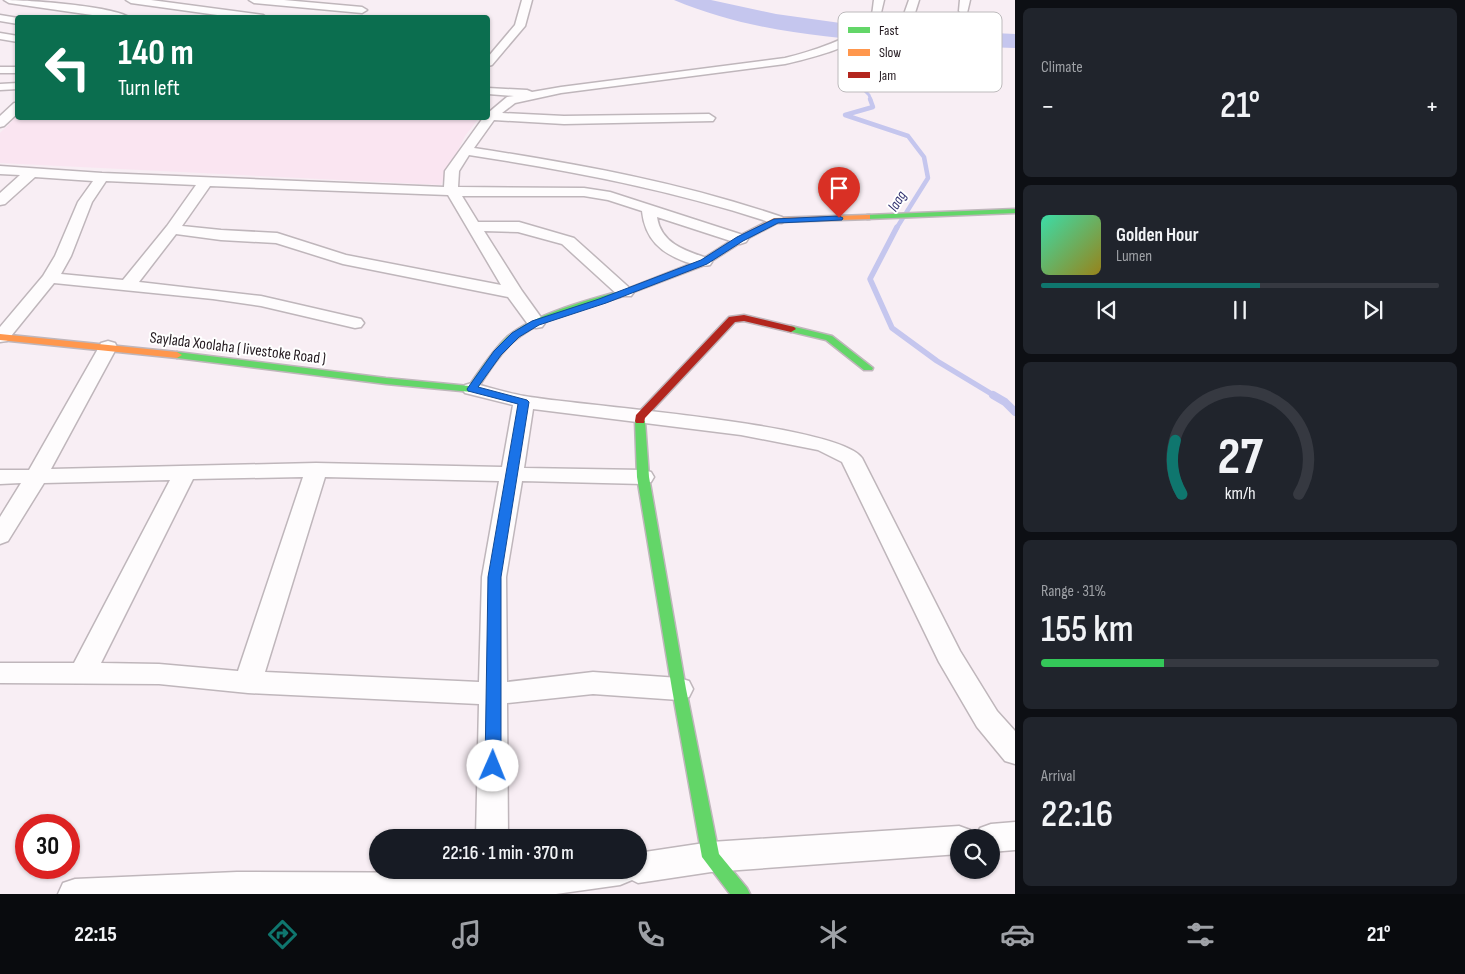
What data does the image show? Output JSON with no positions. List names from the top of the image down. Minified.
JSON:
{"streets":{"street":["Saylada Xoolaha ( livestoke Road )"]},"water":["laag"],"legend":["Fast","Slow","Jam"],"page":{"tile":["Climate",["Range · 31%","155 km"],["Arrival","22:16"]],"turn":["140 m","Turn left"],"heat":["−","21°","+"],"song":["Golden Hour","Lumen"],"limit":"30","trip":"22:16 · 1 min · 370 m","tabs":["22:15","21°"],"gauge":["27","km/h"]}}
